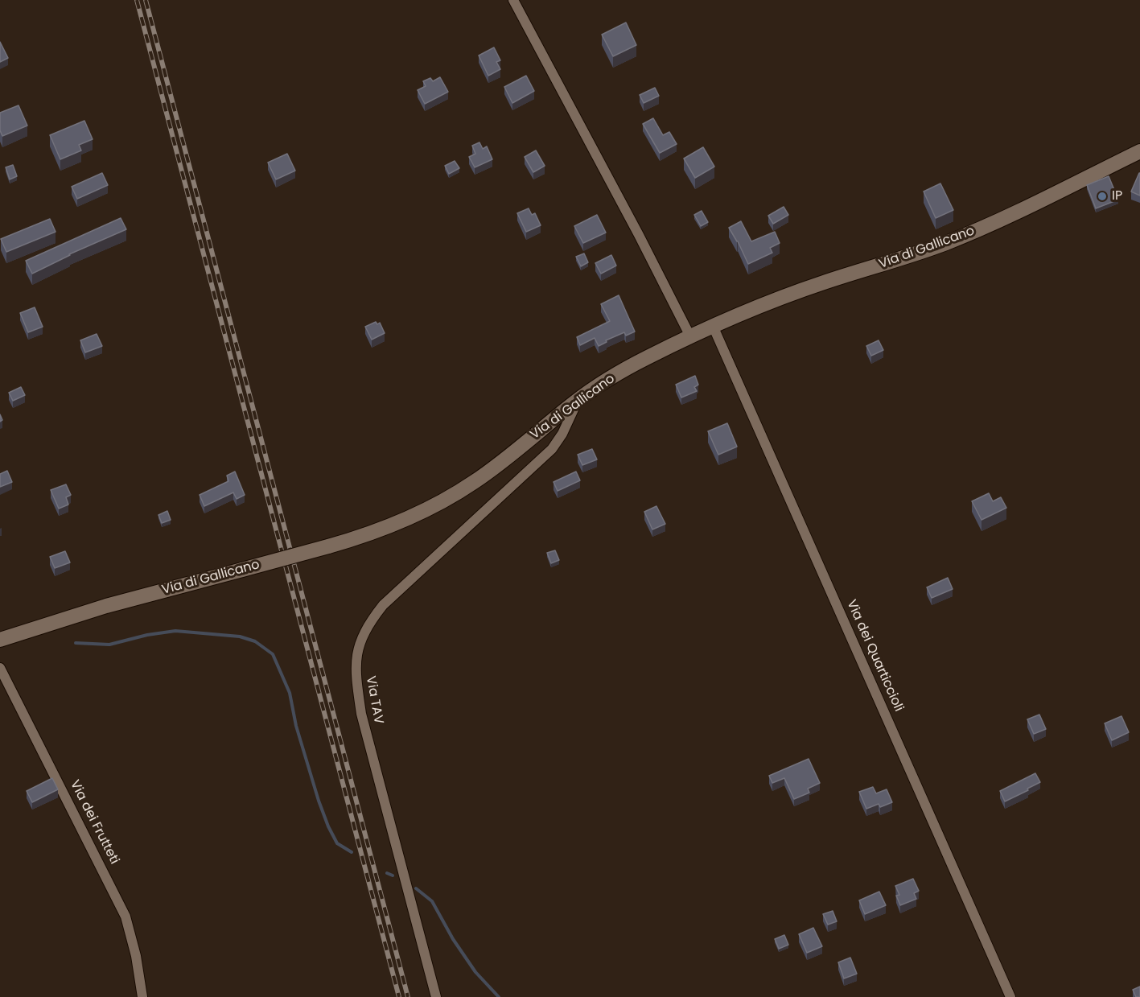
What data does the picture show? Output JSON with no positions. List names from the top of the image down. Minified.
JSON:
{"streets":{"street":["Via di Gallicano","Via dei Quarticcioli","Via TAV","Via dei Frutteti"]},"crossings":[["Via di Gallicano","Via dei Quarticcioli"],["Via di Gallicano","Via TAV"]],"places":["IP"]}
